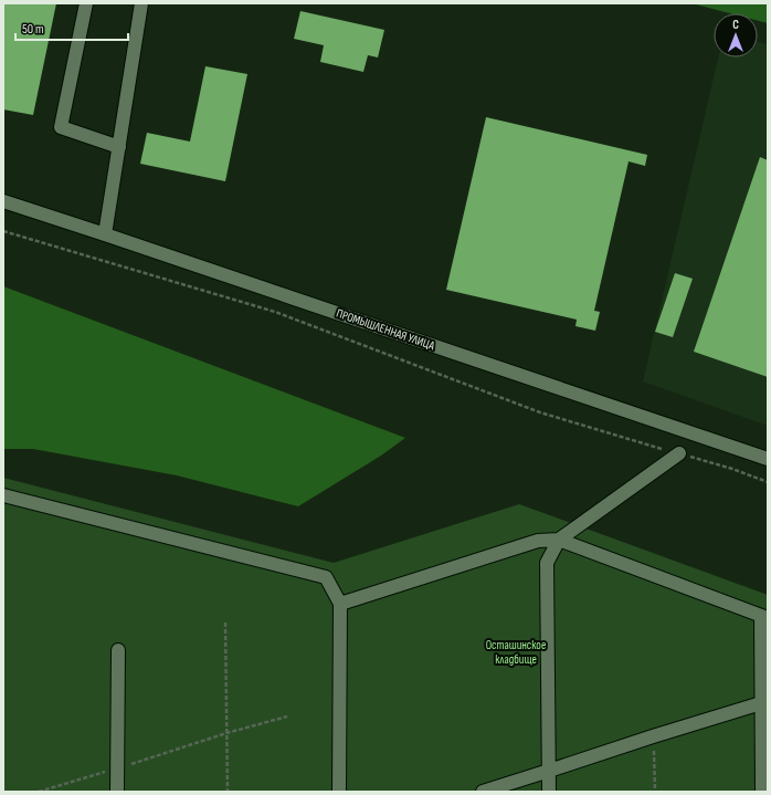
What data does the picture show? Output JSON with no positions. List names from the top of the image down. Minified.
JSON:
{"streets":{"street":["ПРОМЫШЛЕННАЯ УЛИЦА"]},"parks":["Осташинское кладбище"],"scale_bar":"50 m","north":"top"}
